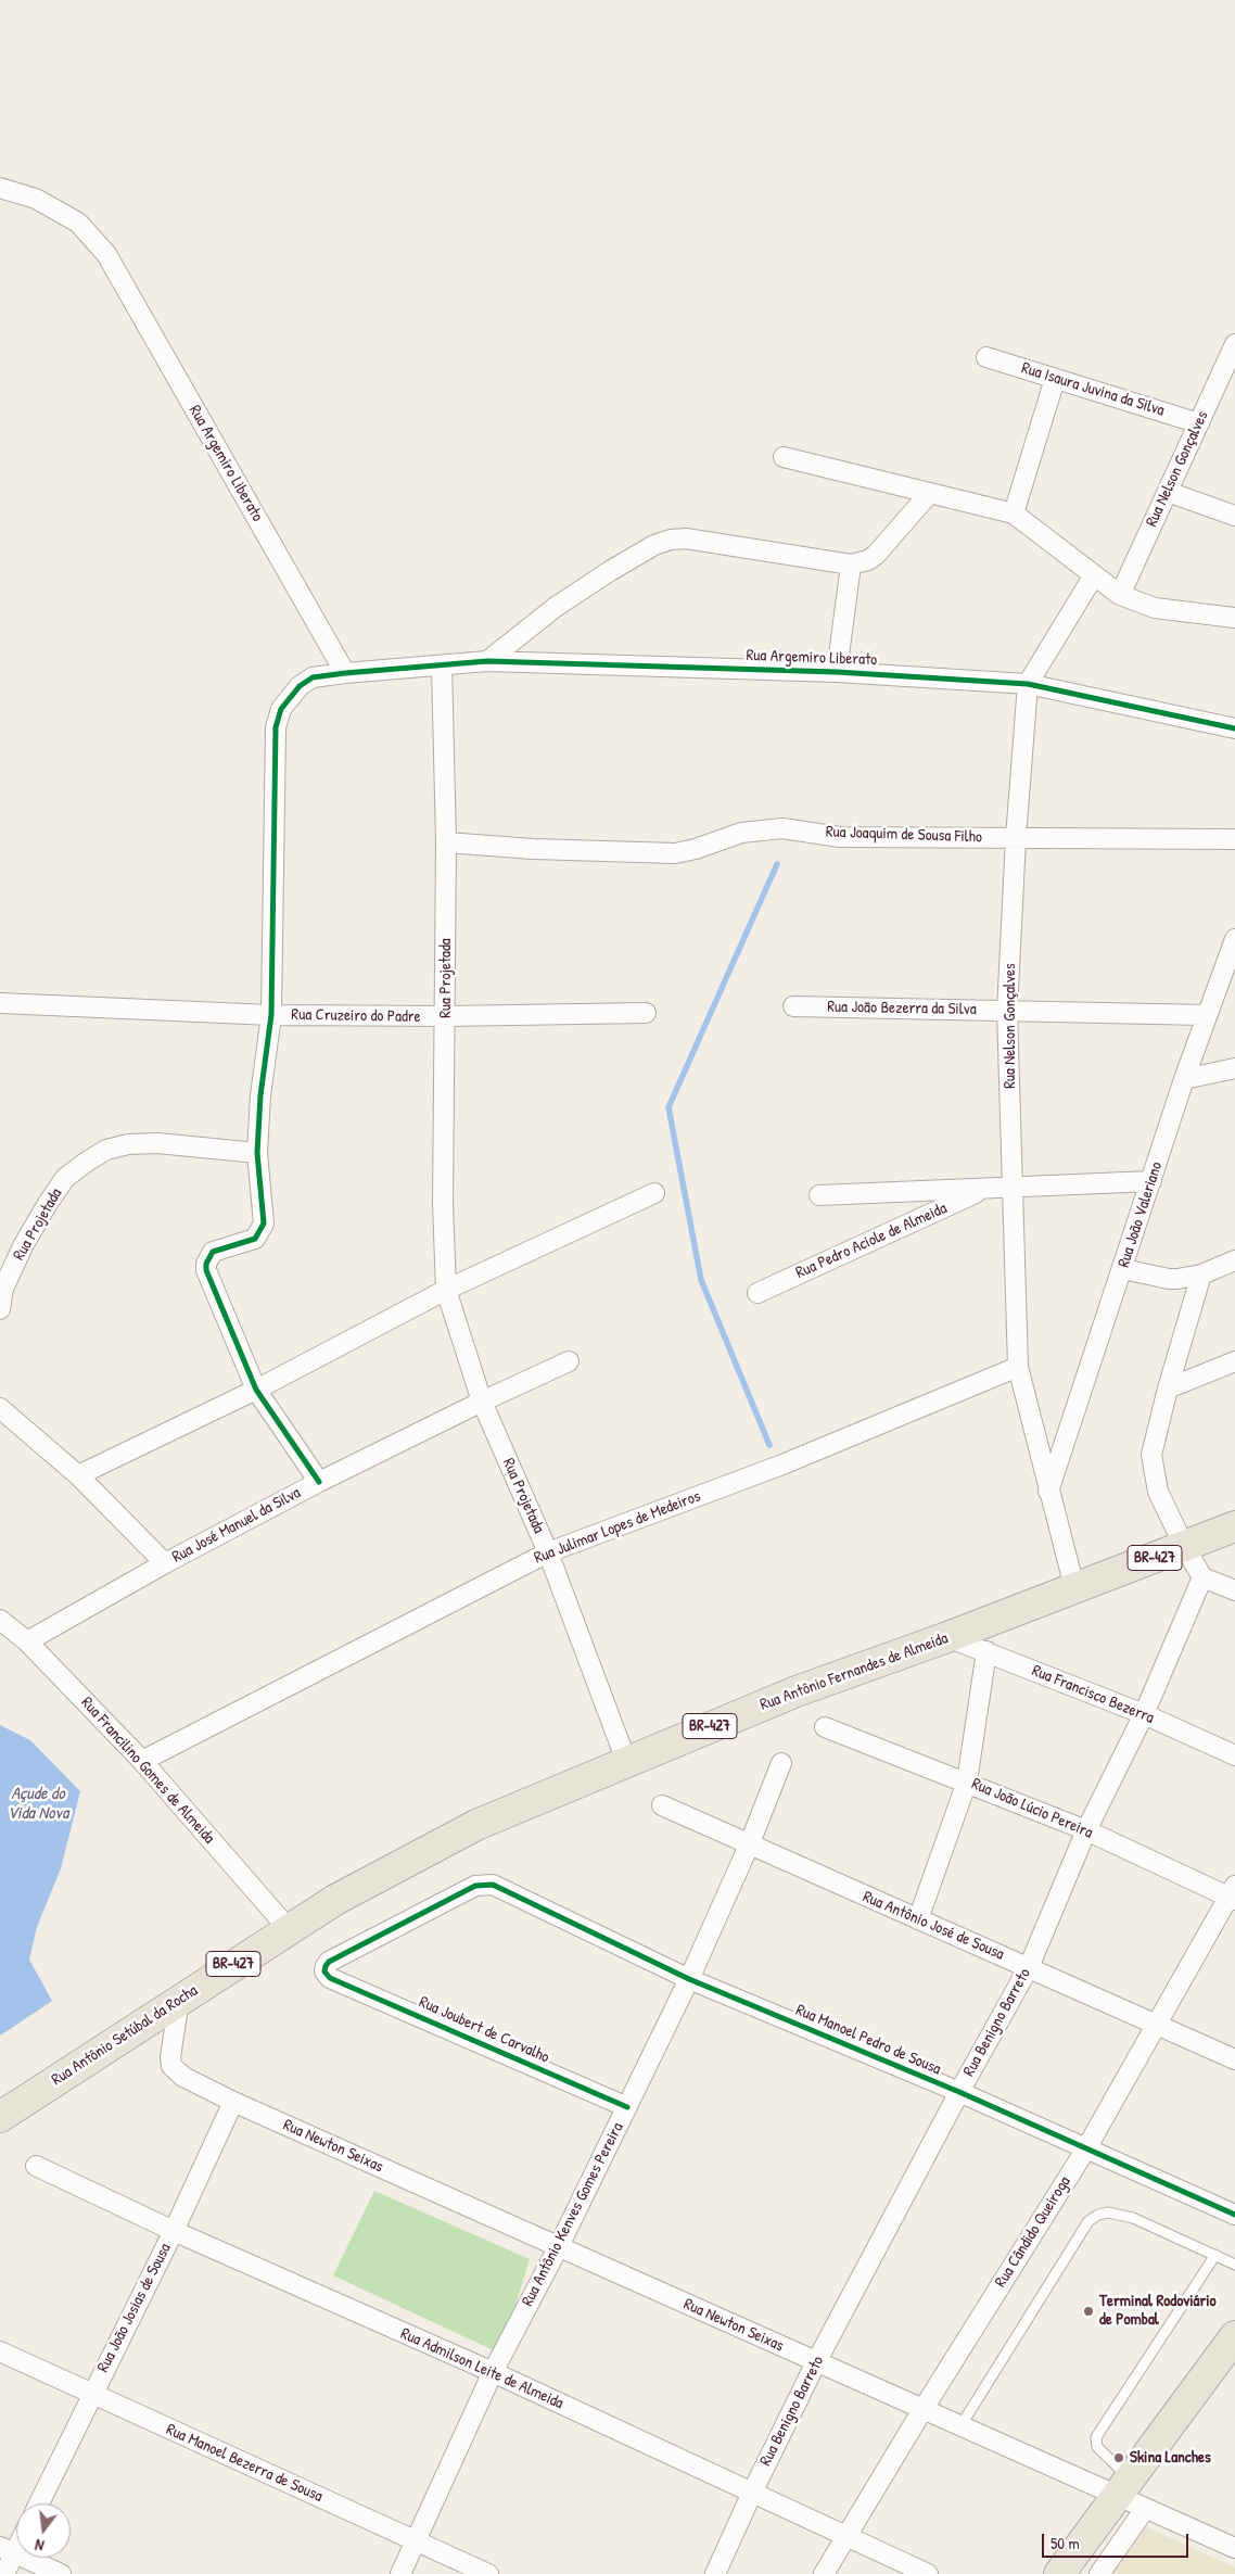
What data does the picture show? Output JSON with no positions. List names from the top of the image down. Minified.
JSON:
{"streets":{"highway":["BR-427","Rua Antônio Fernandes de Almeida","Rua Antônio Setúbal da Rocha"],"street":["Rua Isaura Juvina da Silva","Rua Argemiro Liberato","Rua Nelson Gonçalves","Rua Joaquim de Sousa Filho","Rua Projetada","Rua Joāo Bezerra da Silva","Rua Cruzeiro do Padre","Rua João Valeriano","Rua Pedro Aciole de Almeida","Rua José Manuel da Silva","Rua Julimar Lopes de Medeiros","Rua Francisco Bezerra","Rua Francilino Gomes de Almeida","Rua João Lúcio Pereira","Rua Antônio José de Sousa","Rua Benigno Barreto","Rua Joubert de Carvalho","Rua Manoel Pedro de Sousa","Rua Newton Seixas","Rua Antônio Kenves Gomes Pereira","Rua Cândido Queiroga","Rua João Josias de Sousa","Rua Admilson Leite de Almeida","Rua Manoel Bezerra de Sousa"]},"crossings":[["Rua Isaura Juvina da Silva","Rua Nelson Gonçalves"],["Rua Argemiro Liberato","Rua Nelson Gonçalves"],["Rua Argemiro Liberato","Rua Projetada"],["Rua Argemiro Liberato","Rua Cruzeiro do Padre"],["Rua Nelson Gonçalves","Rua Joaquim de Sousa Filho"],["Rua Nelson Gonçalves","Rua Joāo Bezerra da Silva"],["Rua Nelson Gonçalves","Rua João Valeriano"],["Rua Nelson Gonçalves","Rua Pedro Aciole de Almeida"],["Rua Nelson Gonçalves","Rua Julimar Lopes de Medeiros"],["Rua Nelson Gonçalves","Rua Antônio Fernandes de Almeida"],["Rua Joaquim de Sousa Filho","Rua Projetada"],["Rua Projetada","Rua Cruzeiro do Padre"],["Rua Projetada","Rua José Manuel da Silva"],["Rua Projetada","Rua Julimar Lopes de Medeiros"],["Rua Projetada","Rua Antônio Fernandes de Almeida"],["Rua Joāo Bezerra da Silva","Rua João Valeriano"],["Rua João Valeriano","Rua Pedro Aciole de Almeida"],["Rua José Manuel da Silva","Rua Francilino Gomes de Almeida"],["Rua Julimar Lopes de Medeiros","Rua Francilino Gomes de Almeida"],["Rua Antônio Fernandes de Almeida","Rua Francisco Bezerra"],["Rua Antônio Fernandes de Almeida","Rua Antônio Setúbal da Rocha"],["Rua Francisco Bezerra","Rua Benigno Barreto"],["Rua Francilino Gomes de Almeida","Rua Antônio Setúbal da Rocha"],["Rua João Lúcio Pereira","Rua Benigno Barreto"],["Rua João Lúcio Pereira","Rua Cândido Queiroga"],["Rua Antônio José de Sousa","Rua Benigno Barreto"],["Rua Antônio José de Sousa","Rua Antônio Kenves Gomes Pereira"],["Rua Antônio José de Sousa","Rua Cândido Queiroga"],["Rua Benigno Barreto","Rua Manoel Pedro de Sousa"],["Rua Benigno Barreto","Rua Newton Seixas"],["Rua Benigno Barreto","Rua Admilson Leite de Almeida"],["Rua Joubert de Carvalho","Rua Manoel Pedro de Sousa"],["Rua Joubert de Carvalho","Rua Antônio Kenves Gomes Pereira"],["Rua Antônio Setúbal da Rocha","Rua Newton Seixas"],["Rua Manoel Pedro de Sousa","Rua Antônio Kenves Gomes Pereira"],["Rua Manoel Pedro de Sousa","Rua Cândido Queiroga"],["Rua Newton Seixas","Rua Antônio Kenves Gomes Pereira"],["Rua Newton Seixas","Rua Cândido Queiroga"],["Rua Newton Seixas","Rua João Josias de Sousa"],["Rua Antônio Kenves Gomes Pereira","Rua Admilson Leite de Almeida"],["Rua Antônio Kenves Gomes Pereira","Rua Manoel Bezerra de Sousa"],["Rua Cândido Queiroga","Rua Admilson Leite de Almeida"],["Rua João Josias de Sousa","Rua Admilson Leite de Almeida"],["Rua João Josias de Sousa","Rua Manoel Bezerra de Sousa"]],"water":["Açude do Vida Nova"],"places":["Terminal Rodoviário de Pombal","Skina Lanches"],"scale_bar":"50 m","north":"bottom"}
